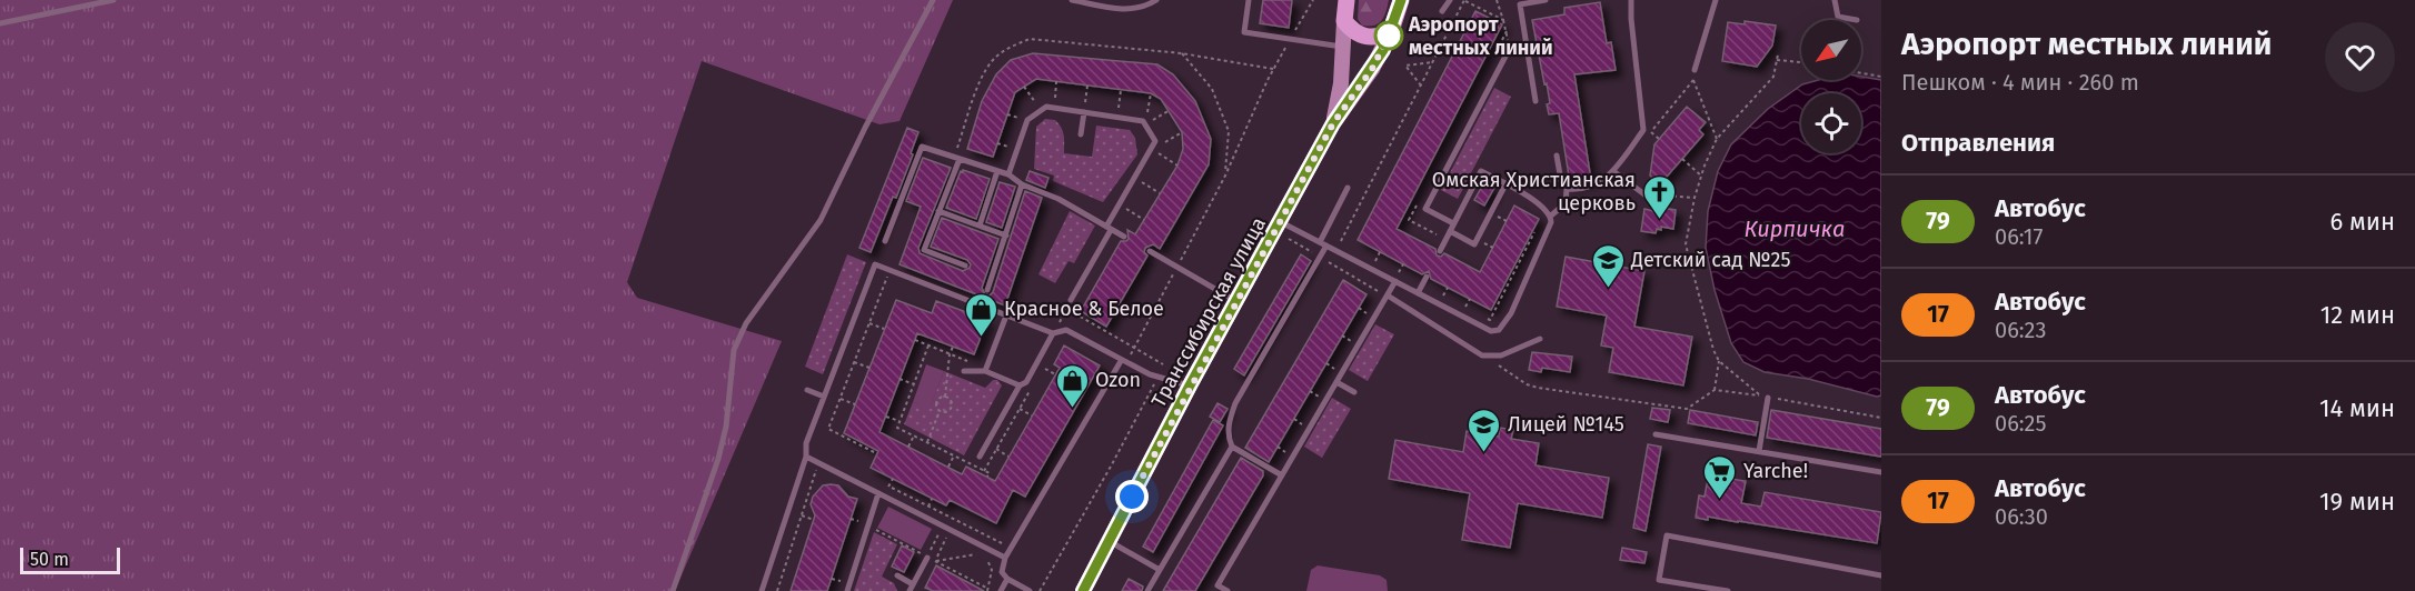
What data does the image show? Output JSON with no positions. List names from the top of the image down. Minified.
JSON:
{"streets":{"main road":["Транссибирская улица"]},"water":["Кирпичка"],"places":{"other":["Аэропорт местных линий"],"church":["Омская Христианская церковь"],"school or university":["Детский сад №25","Лицей №145"],"shop":["Красное & Белое","Ozon"],"supermarket":["Yarche!"]},"lines":["bus line 79"],"scale_bar":"50 m","north":"bottom left","page":{"heading":[["Аэропорт местных линий","Пешком · 4 мин · 260 m"],"Отправления"],"list":[{"mark":"79","name":"Автобус","note":"06:17","value":"6 мин"},{"mark":"17","name":"Автобус","note":"06:23","value":"12 мин"},{"mark":"79","name":"Автобус","note":"06:25","value":"14 мин"},{"mark":"17","name":"Автобус","note":"06:30","value":"19 мин"}],"scale":"50 m"}}
